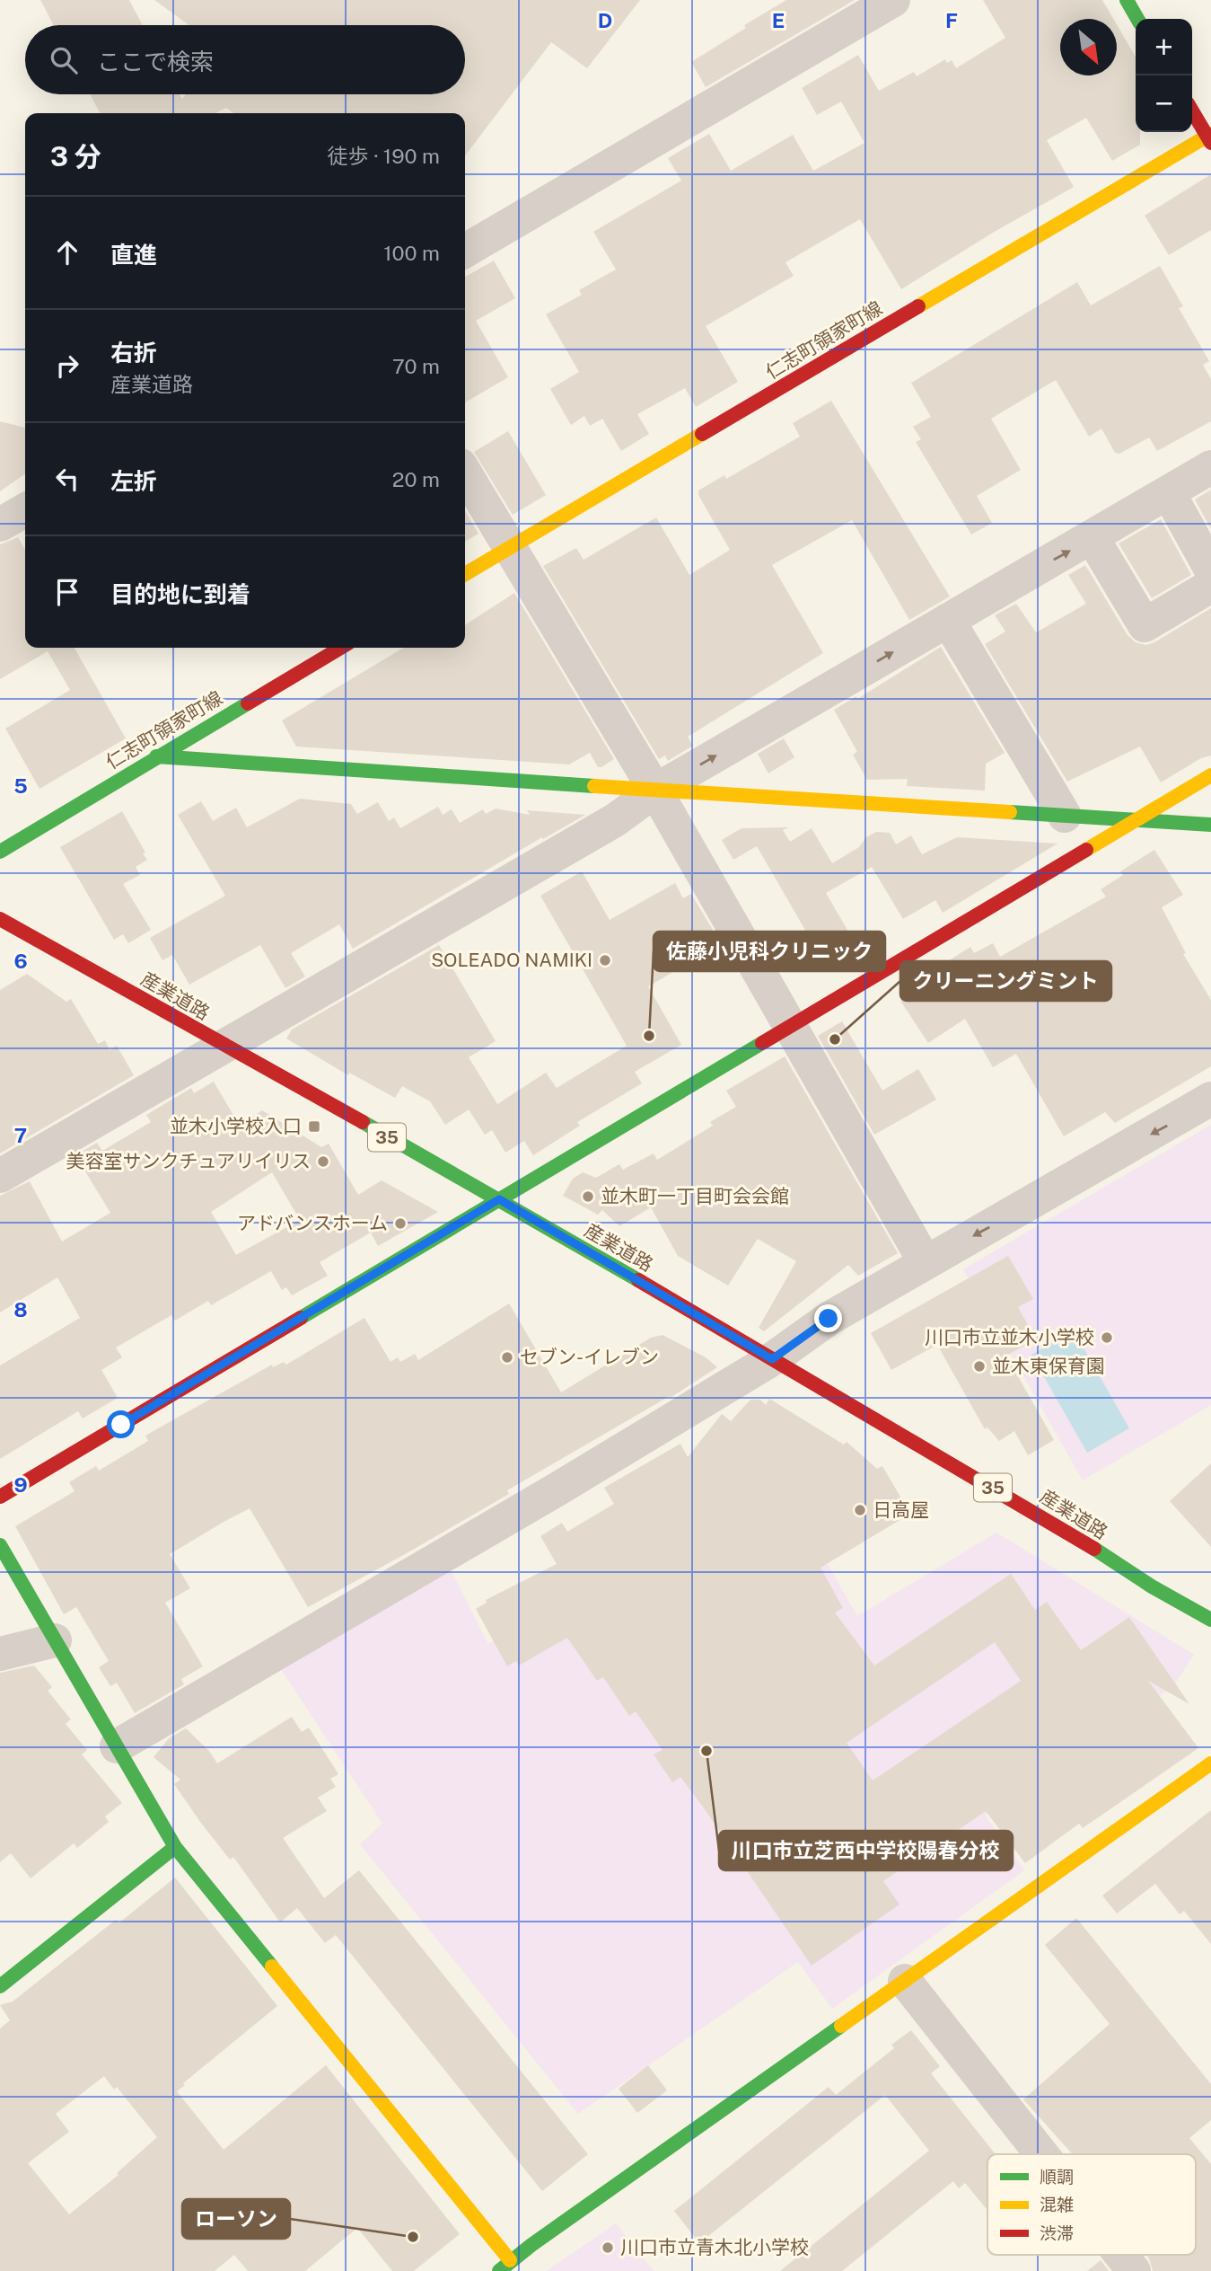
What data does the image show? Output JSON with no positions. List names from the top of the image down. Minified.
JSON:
{"streets":{"street":["仁志町領家町線","産業道路","35"]},"places":{"other":["SOLEADO NAMIKI","佐藤小児科クリニック","クリーニングミント","美容室サンクチュアリイリス","並木町一丁目町会会館","アドバンスホーム","川口市立並木小学校","セブン-イレブン","並木東保育園","日高屋","川口市立芝西中学校陽春分校","ローソン","川口市立青木北小学校"],"transit":["並木小学校入口"]},"legend":["順調","混雑","渋滞"],"north":"bottom right","page":{"map_buttons":["+","−"],"search":"ここで検索","heading":["3 分","徒歩 · 190 m"],"list":[["直進","100 m"],["右折","産業道路","70 m"],["左折","20 m"],"目的地に到着"]},"grid":{"columns":["D","E","F"],"rows":["5","6","7","8","9"]}}
